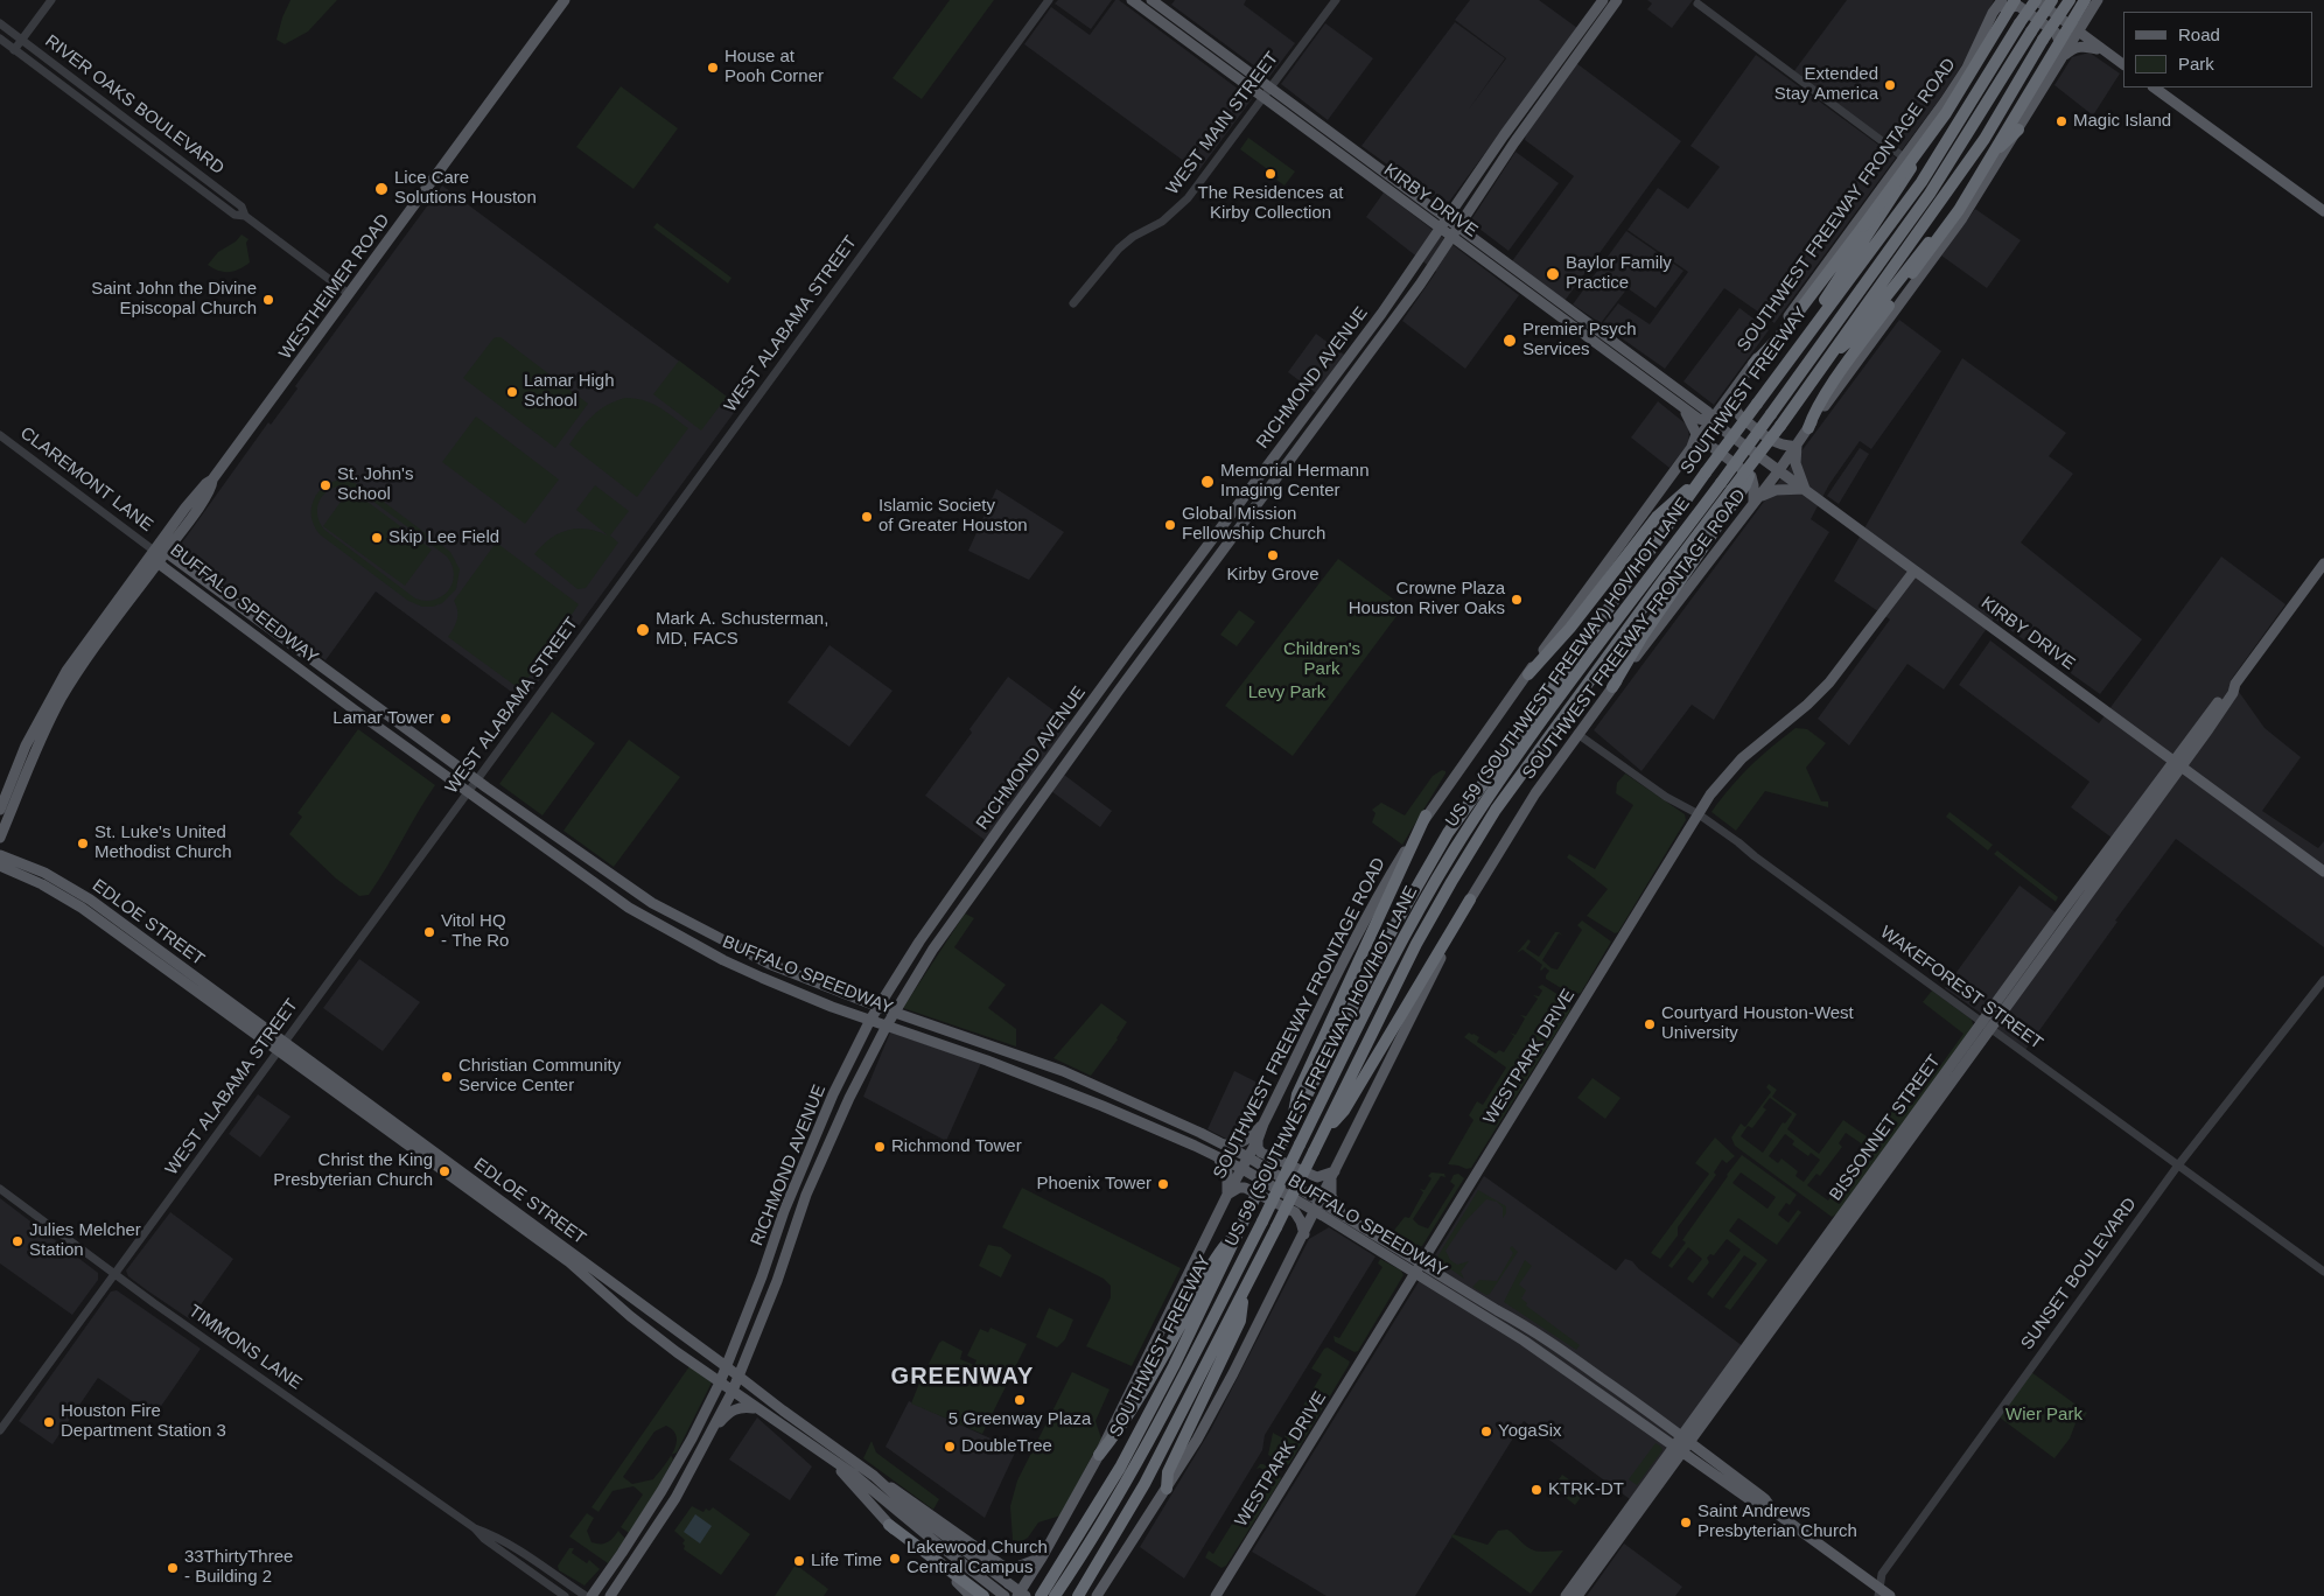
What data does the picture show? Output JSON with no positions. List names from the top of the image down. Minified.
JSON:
{"streets":{"highway":["SOUTHWEST FREEWAY","US 59 (SOUTHWEST FREEWAY) HOV/HOT LANE"],"main road":["KIRBY DRIVE","SOUTHWEST FREEWAY FRONTAGE ROAD","WESTHEIMER ROAD","RICHMOND AVENUE","BUFFALO SPEEDWAY","EDLOE STREET","WESTPARK DRIVE","BISSONNET STREET"],"street":["RIVER OAKS BOULEVARD","WEST MAIN STREET","WEST ALABAMA STREET","CLAREMONT LANE","WAKEFOREST STREET","SUNSET BOULEVARD","TIMMONS LANE"]},"crossings":[["RIVER OAKS BOULEVARD","WESTHEIMER ROAD"],["WEST MAIN STREET","KIRBY DRIVE"],["KIRBY DRIVE","SOUTHWEST FREEWAY FRONTAGE ROAD"],["KIRBY DRIVE","RICHMOND AVENUE"],["KIRBY DRIVE","WESTPARK DRIVE"],["KIRBY DRIVE","BISSONNET STREET"],["SOUTHWEST FREEWAY FRONTAGE ROAD","BUFFALO SPEEDWAY"],["SOUTHWEST FREEWAY FRONTAGE ROAD","WAKEFOREST STREET"],["WESTHEIMER ROAD","CLAREMONT LANE"],["WESTHEIMER ROAD","BUFFALO SPEEDWAY"],["WEST ALABAMA STREET","BUFFALO SPEEDWAY"],["WEST ALABAMA STREET","EDLOE STREET"],["WEST ALABAMA STREET","TIMMONS LANE"],["RICHMOND AVENUE","BUFFALO SPEEDWAY"],["RICHMOND AVENUE","EDLOE STREET"],["CLAREMONT LANE","BUFFALO SPEEDWAY"],["BUFFALO SPEEDWAY","WESTPARK DRIVE"],["BUFFALO SPEEDWAY","BISSONNET STREET"],["BUFFALO SPEEDWAY","SUNSET BOULEVARD"],["WAKEFOREST STREET","WESTPARK DRIVE"],["WAKEFOREST STREET","BISSONNET STREET"],["WAKEFOREST STREET","SUNSET BOULEVARD"]],"districts":["GREENWAY"],"parks":["Children's Park","Levy Park","Wier Park"],"places":["House at Pooh Corner","Extended Stay America","Magic Island","The Residences at Kirby Collection","Lice Care Solutions Houston","Baylor Family Practice","Saint John the Divine Episcopal Church","Premier Psych Services","Lamar High School","Memorial Hermann Imaging Center","St. John's School","Islamic Society of Greater Houston","Global Mission Fellowship Church","Skip Lee Field","Kirby Grove","Crowne Plaza Houston River Oaks","Mark A. Schusterman, MD, FACS","Lamar Tower","St. Luke's United Methodist Church","Vitol HQ - The Ro","Courtyard Houston-West University","Christian Community Service Center","Richmond Tower","Christ the King Presbyterian Church","Phoenix Tower","Julies Melcher Station","5 Greenway Plaza","Houston Fire Department Station 3","YogaSix","DoubleTree","KTRK-DT","Saint Andrews Presbyterian Church","Lakewood Church Central Campus","Life Time","33ThirtyThree - Building 2"],"legend":["Road","Park"]}
